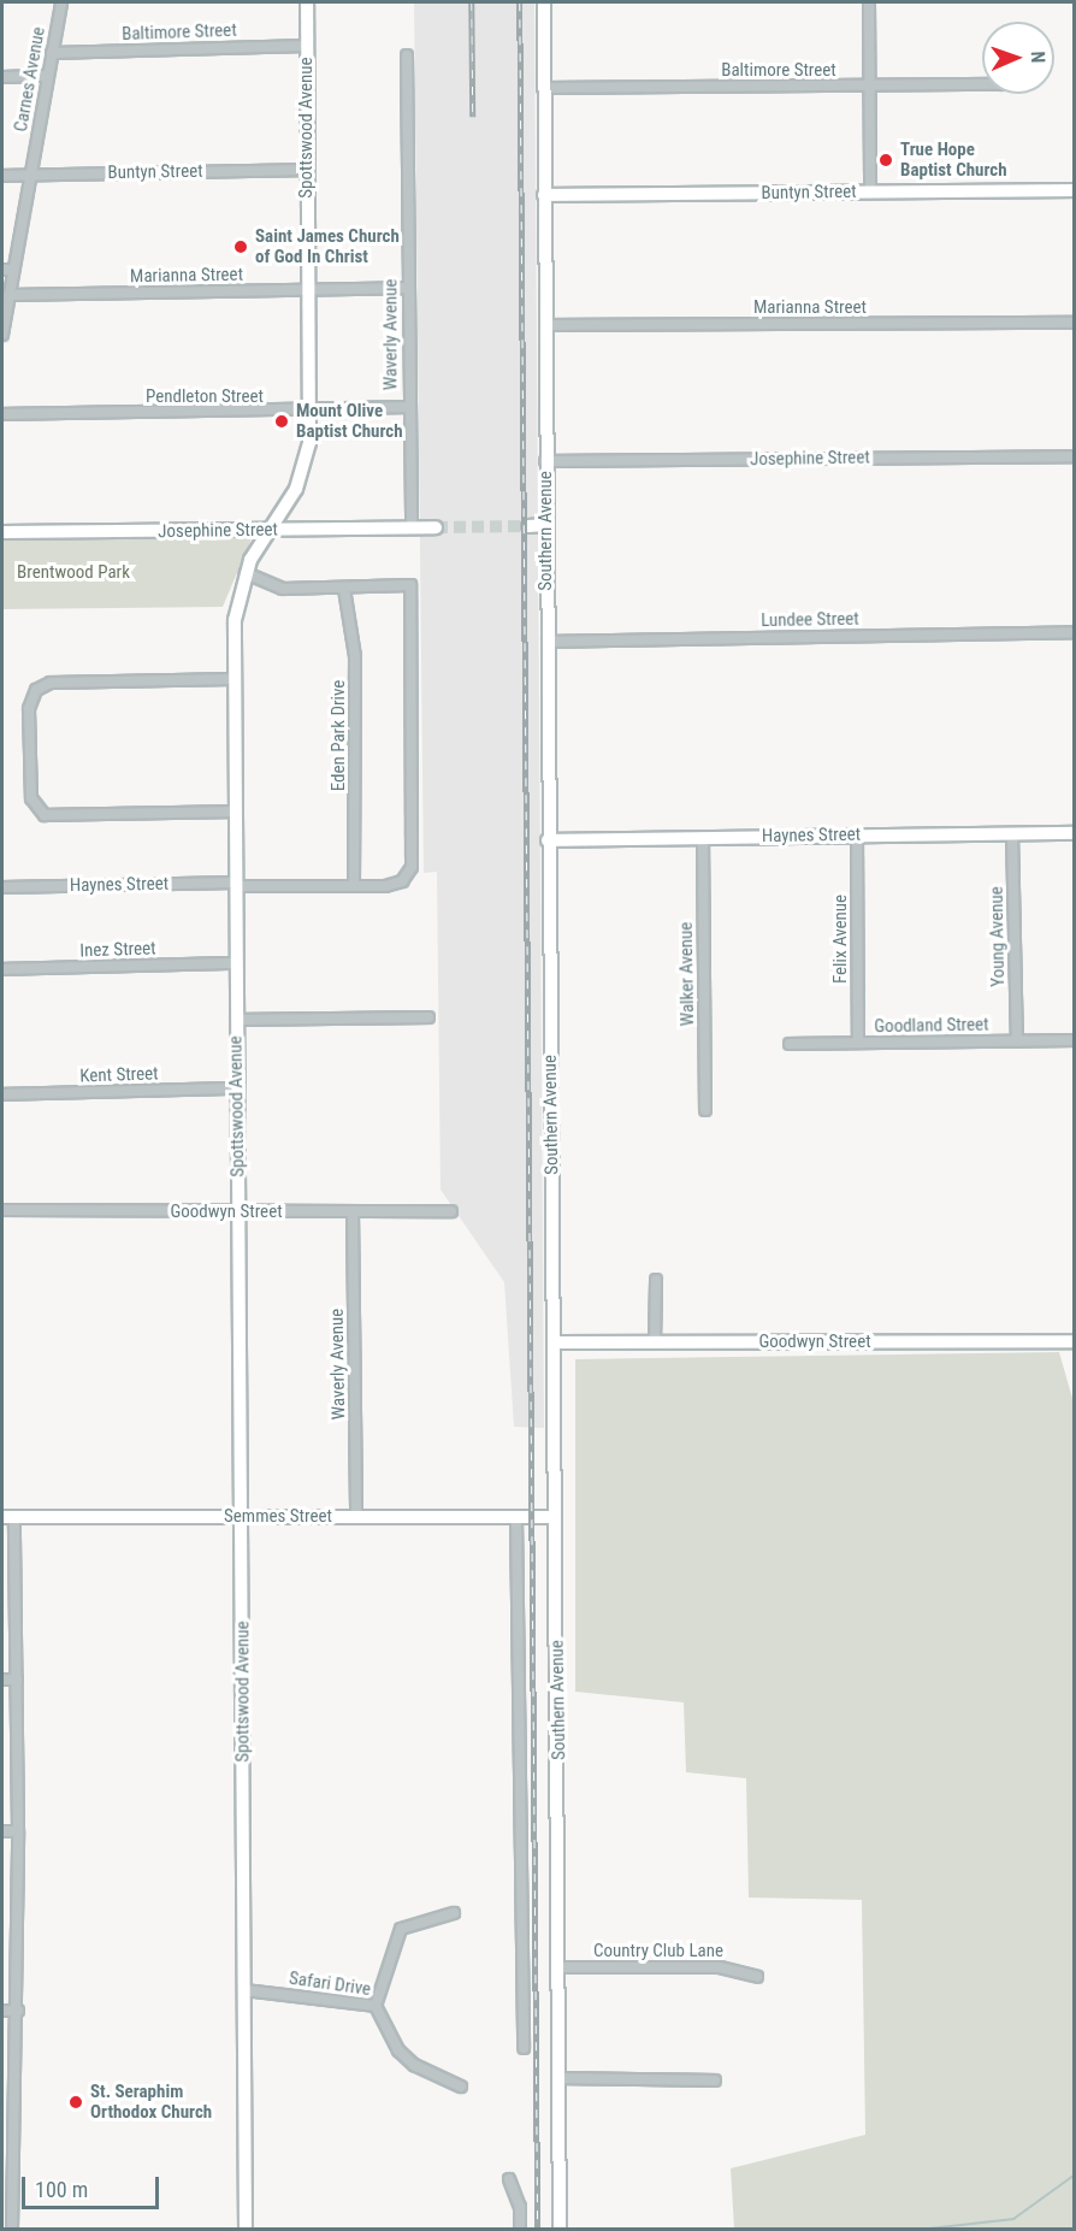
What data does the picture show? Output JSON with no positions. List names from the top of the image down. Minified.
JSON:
{"streets":{"street":["Baltimore Street","Carnes Avenue","Spottswood Avenue","Buntyn Street","Marianna Street","Waverly Avenue","Pendleton Street","Josephine Street","Southern Avenue","Lundee Street","Eden Park Drive","Haynes Street","Young Avenue","Felix Avenue","Inez Street","Walker Avenue","Goodland Street","Kent Street","Goodwyn Street","Semmes Street","Country Club Lane","Safari Drive"]},"crossings":[["Baltimore Street","Carnes Avenue"],["Baltimore Street","Spottswood Avenue"],["Baltimore Street","Southern Avenue"],["Carnes Avenue","Buntyn Street"],["Carnes Avenue","Marianna Street"],["Spottswood Avenue","Buntyn Street"],["Spottswood Avenue","Marianna Street"],["Spottswood Avenue","Pendleton Street"],["Spottswood Avenue","Josephine Street"],["Spottswood Avenue","Haynes Street"],["Spottswood Avenue","Inez Street"],["Spottswood Avenue","Kent Street"],["Spottswood Avenue","Goodwyn Street"],["Spottswood Avenue","Semmes Street"],["Spottswood Avenue","Safari Drive"],["Buntyn Street","Southern Avenue"],["Marianna Street","Waverly Avenue"],["Marianna Street","Southern Avenue"],["Waverly Avenue","Pendleton Street"],["Waverly Avenue","Josephine Street"],["Waverly Avenue","Goodwyn Street"],["Waverly Avenue","Semmes Street"],["Josephine Street","Southern Avenue"],["Southern Avenue","Lundee Street"],["Southern Avenue","Haynes Street"],["Southern Avenue","Goodwyn Street"],["Southern Avenue","Semmes Street"],["Southern Avenue","Country Club Lane"],["Eden Park Drive","Haynes Street"],["Haynes Street","Young Avenue"],["Haynes Street","Felix Avenue"],["Haynes Street","Walker Avenue"],["Young Avenue","Goodland Street"],["Felix Avenue","Goodland Street"]],"parks":["Brentwood Park"],"places":["True Hope Baptist Church","Saint James Church of God In Christ","Mount Olive Baptist Church","St. Seraphim Orthodox Church"],"scale_bar":"100 m","north":"right"}
